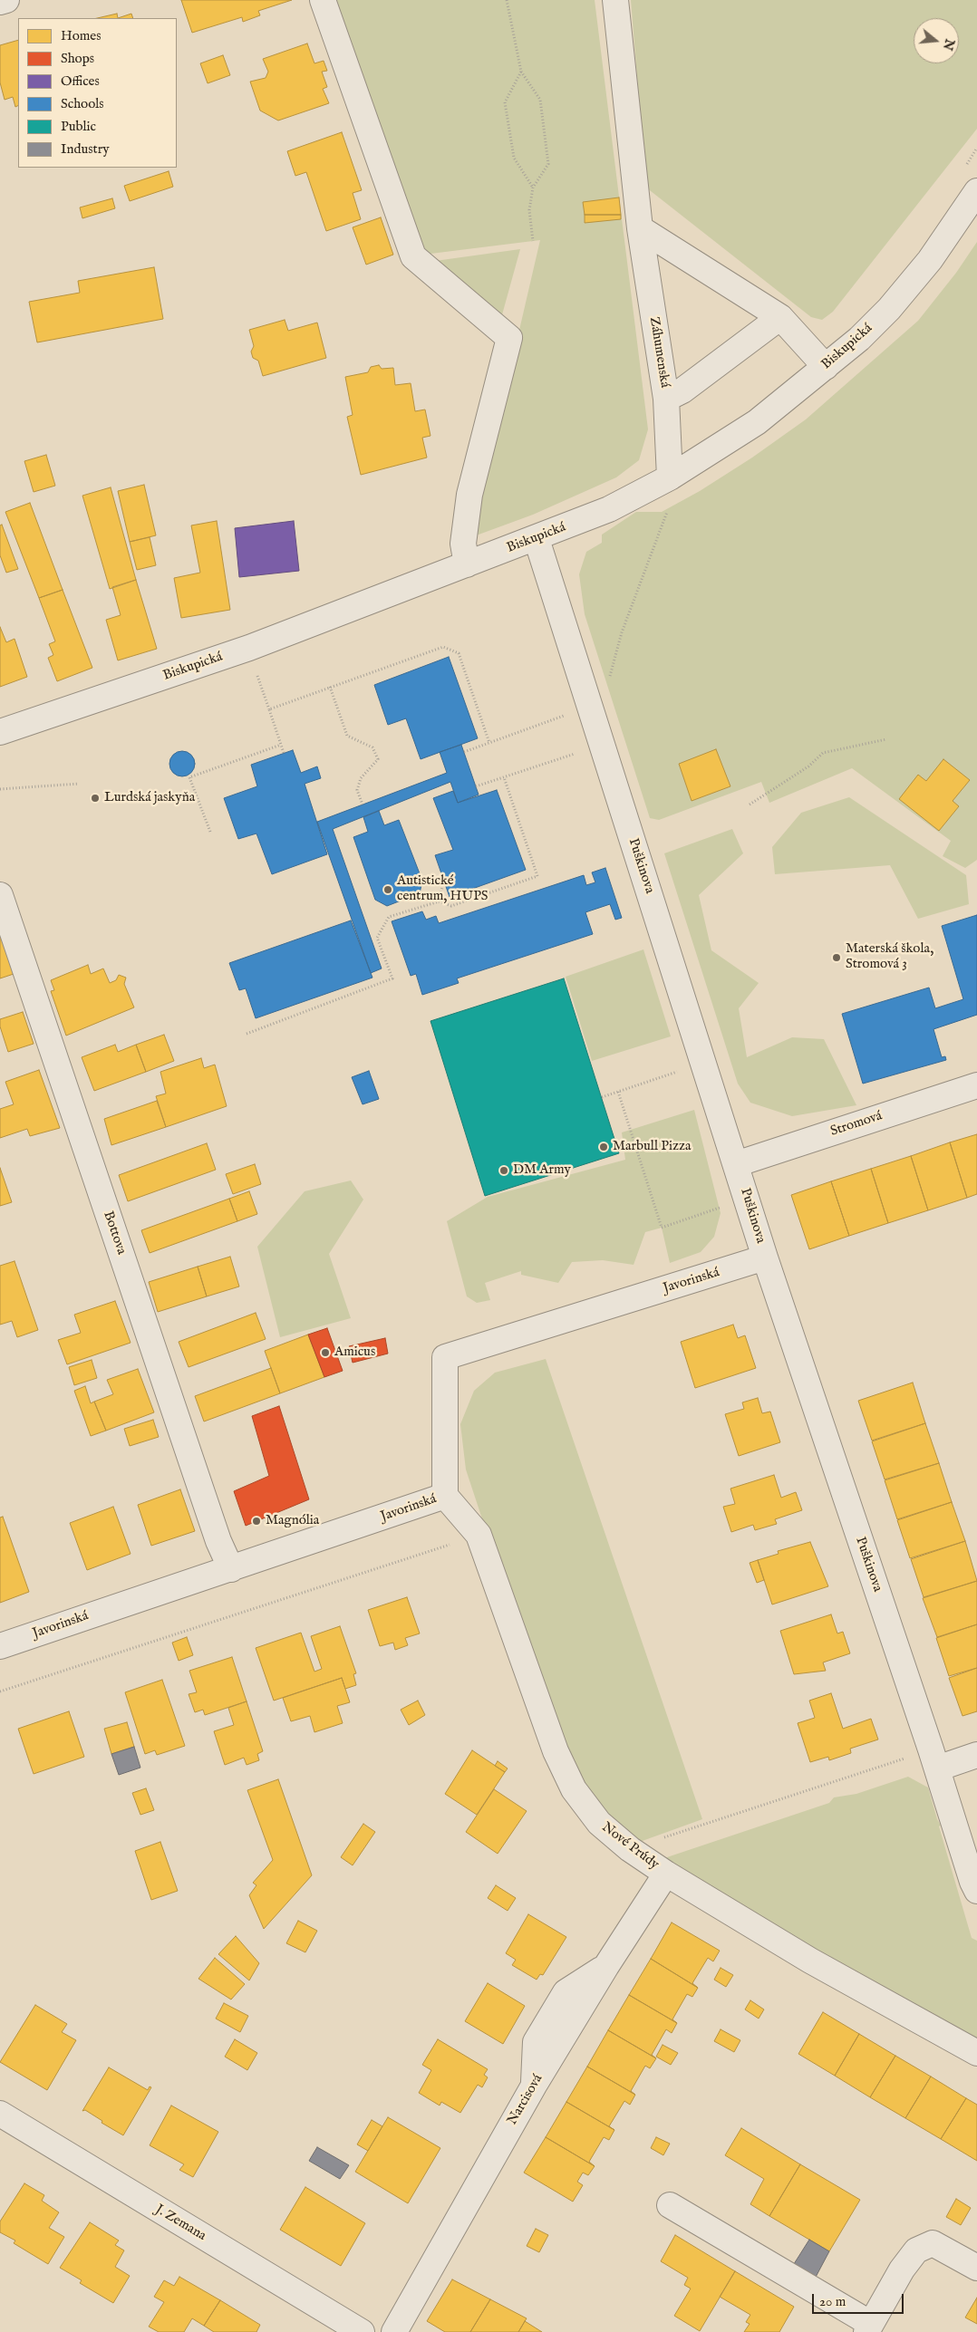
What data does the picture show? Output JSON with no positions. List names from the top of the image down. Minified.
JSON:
{"streets":{"street":["Biskupická","Záhumenská","Puškinova","Stromová","Bottova","Javorinská","Nové Prúdy","Narcisová","J. Zemana"]},"crossings":[["Biskupická","Záhumenská"],["Biskupická","Puškinova"],["Puškinova","Stromová"],["Puškinova","Javorinská"],["Bottova","Javorinská"],["Javorinská","Nové Prúdy"],["Nové Prúdy","Narcisová"]],"places":["Lurdská jaskyňa","Autistické centrum, HUPS","Materská škola, Stromová 3","Marbull Pizza","DM Army","Amicus","Magnólia"],"legend":["Homes","Shops","Offices","Schools","Public","Industry"],"scale_bar":"20 m","north":"right"}
